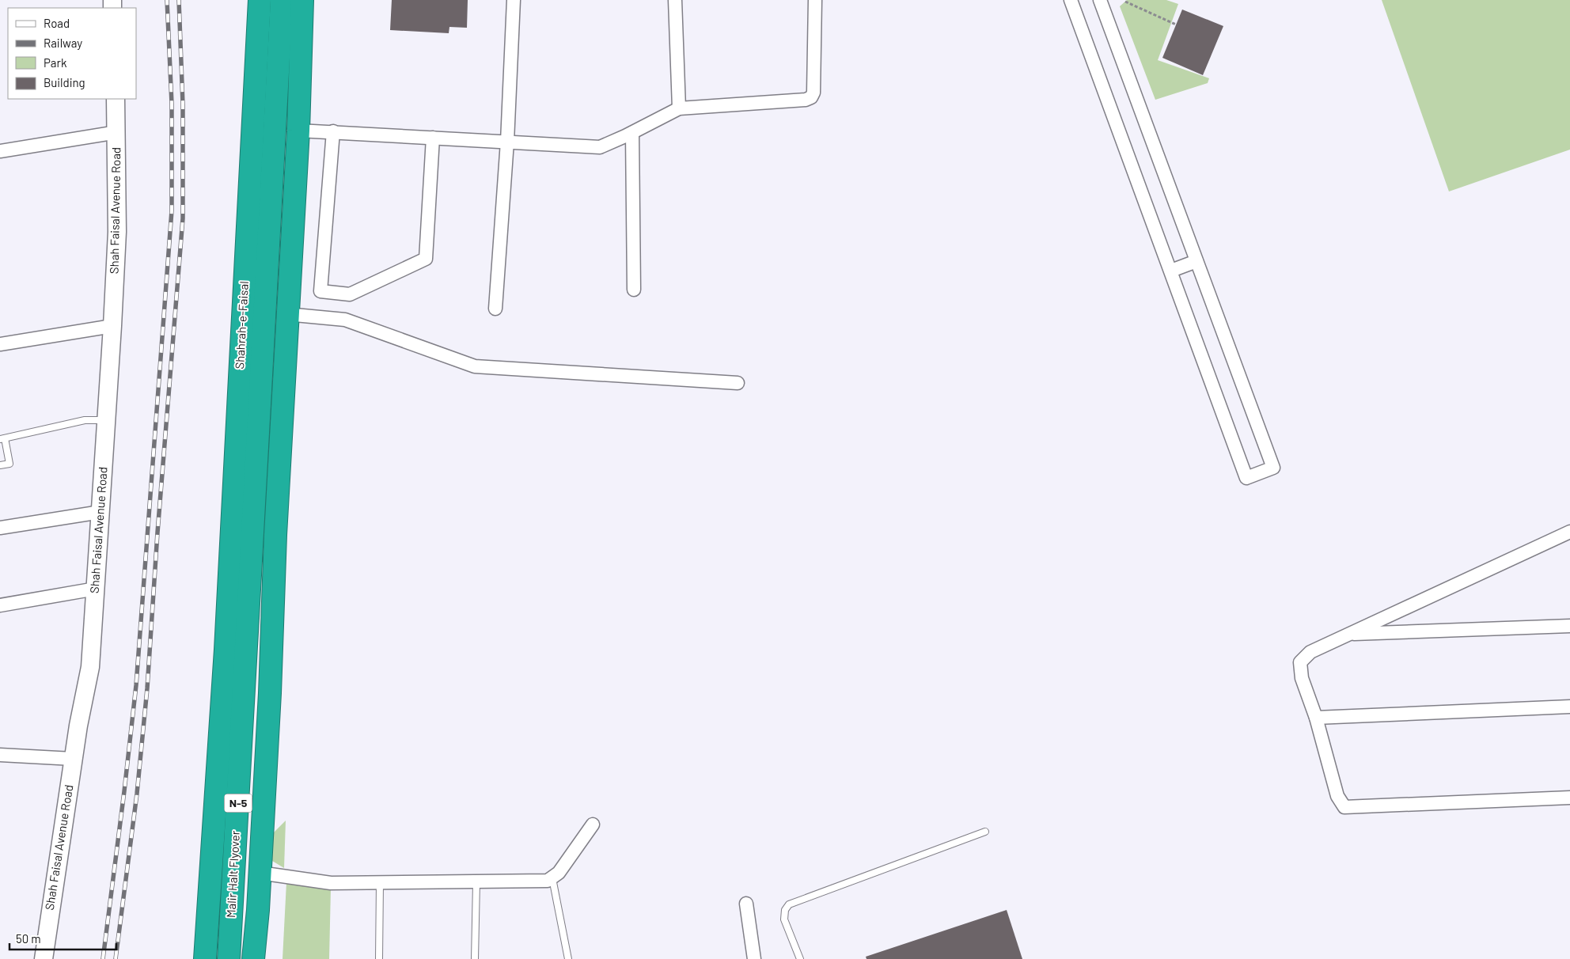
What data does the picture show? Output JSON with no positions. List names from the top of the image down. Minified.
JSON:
{"streets":{"highway":["Shahrah-e-Faisal","N-5","Malir Halt Flyover"],"street":["Shah Faisal Avenue Road"]},"crossings":[["Shahrah-e-Faisal","Malir Halt Flyover"]],"legend":["Road","Railway","Park","Building"],"scale_bar":"50 m"}
